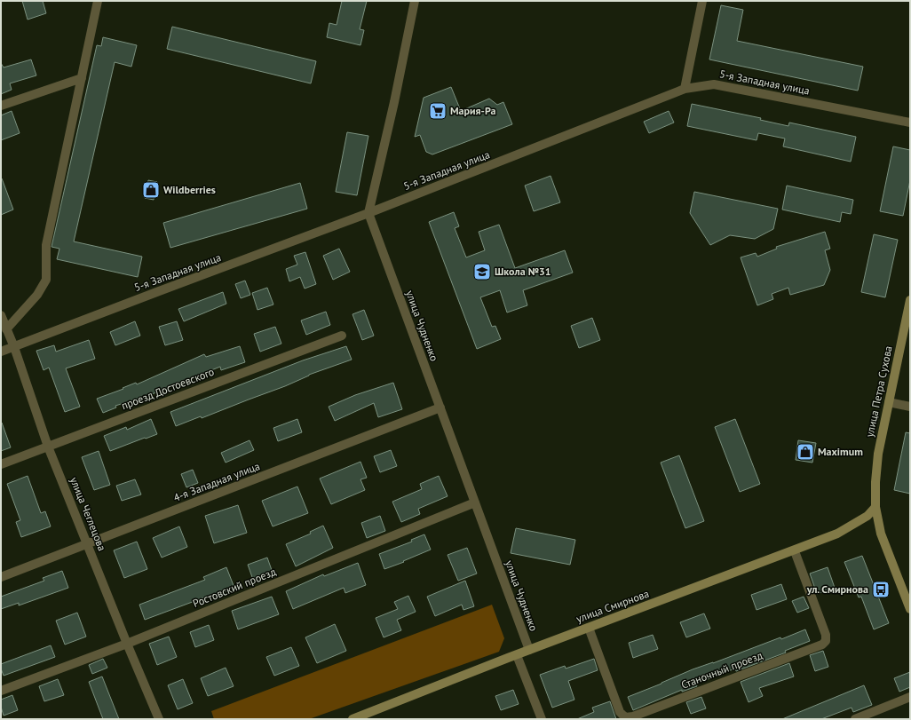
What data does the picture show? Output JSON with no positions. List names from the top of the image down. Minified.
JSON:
{"streets":{"street":["5-я Западная улица","улица Чудненко","проезд Достоевского","улица Петра Сухова","4-я Западная улица","улица Чеглецова","Ростовский проезд","улица Смирнова","Станочный проезд"]},"crossings":[["5-я Западная улица","улица Чудненко"],["5-я Западная улица","улица Чеглецова"],["улица Чудненко","4-я Западная улица"],["улица Чудненко","Ростовский проезд"],["улица Чудненко","улица Смирнова"],["проезд Достоевского","улица Чеглецова"],["улица Петра Сухова","улица Смирнова"],["4-я Западная улица","улица Чеглецова"],["улица Чеглецова","Ростовский проезд"],["улица Смирнова","Станочный проезд"]],"places":{"supermarket":["Мария-Ра"],"shop":["Wildberries","Maximum"],"school or university":["Школа №31"],"bus stop":["ул. Смирнова"]}}
